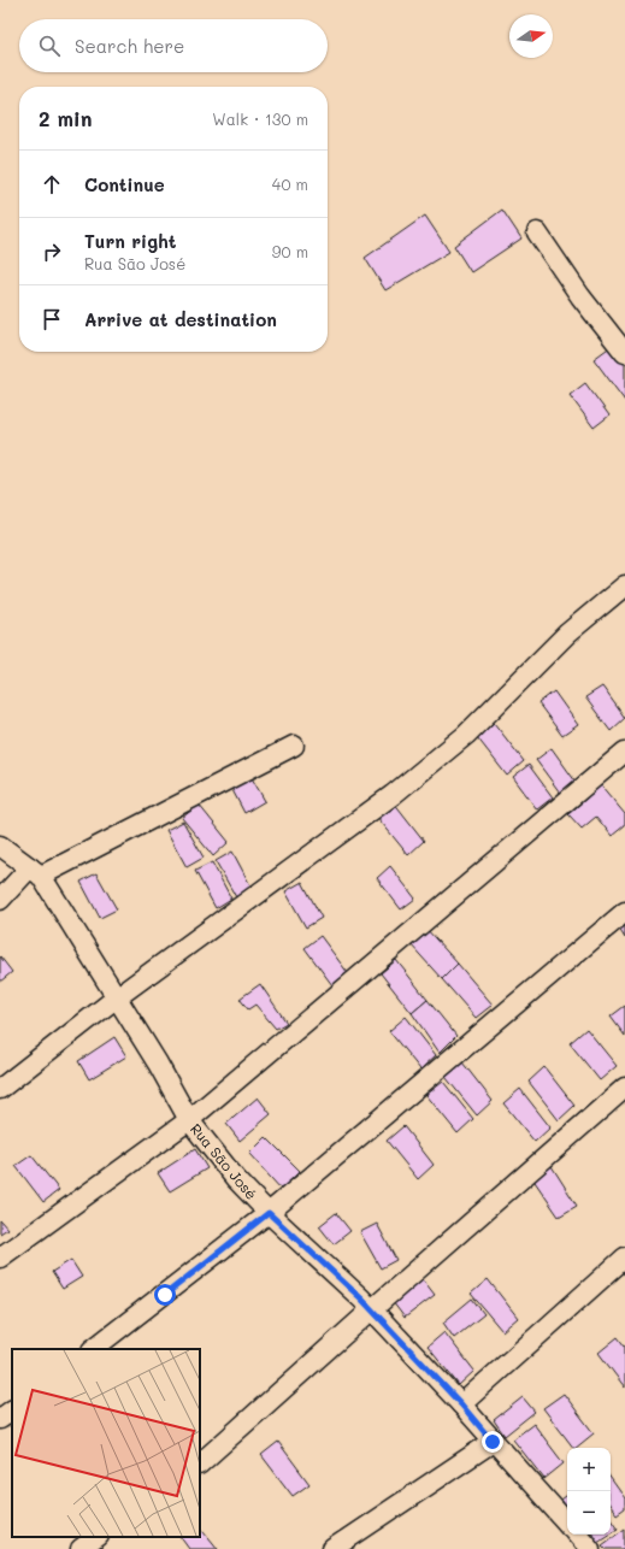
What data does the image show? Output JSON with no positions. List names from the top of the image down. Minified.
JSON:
{"streets":{"street":["Rua São José"]},"north":"right","page":{"search":"Search here","heading":["2 min","Walk · 130 m"],"list":[["Continue","40 m"],["Turn right","Rua São José","90 m"],"Arrive at destination"],"map_buttons":["+","−"]}}
